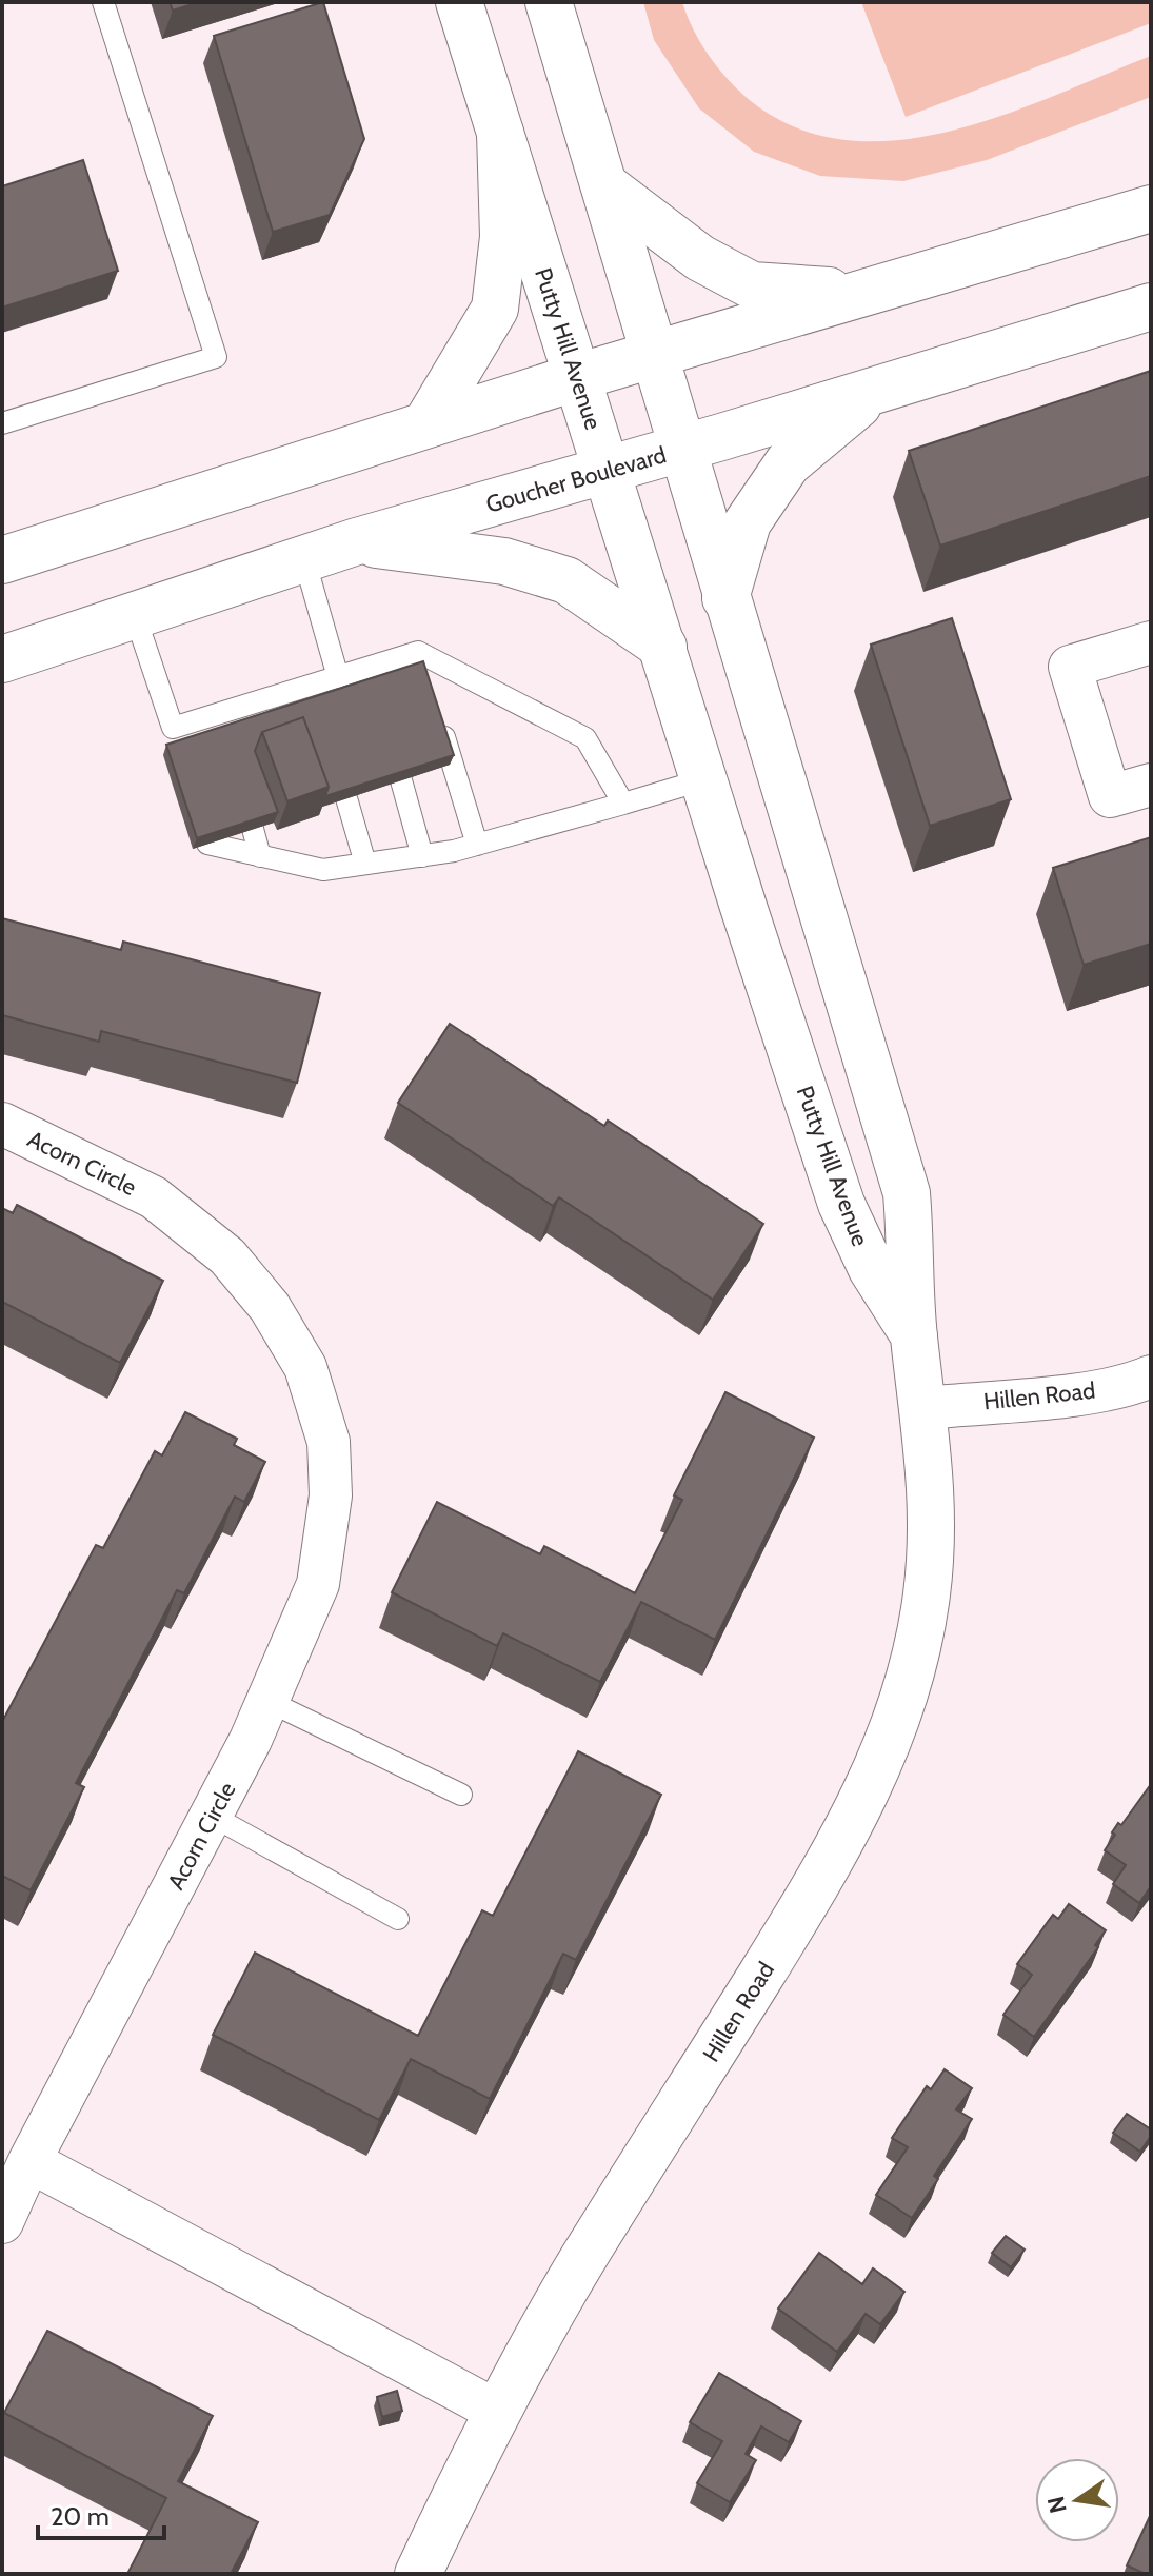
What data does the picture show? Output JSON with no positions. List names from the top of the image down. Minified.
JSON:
{"streets":{"street":["Putty Hill Avenue","Goucher Boulevard","Acorn Circle","Hillen Road"]},"crossings":[["Putty Hill Avenue","Goucher Boulevard"],["Putty Hill Avenue","Hillen Road"]],"scale_bar":"20 m","north":"left"}
